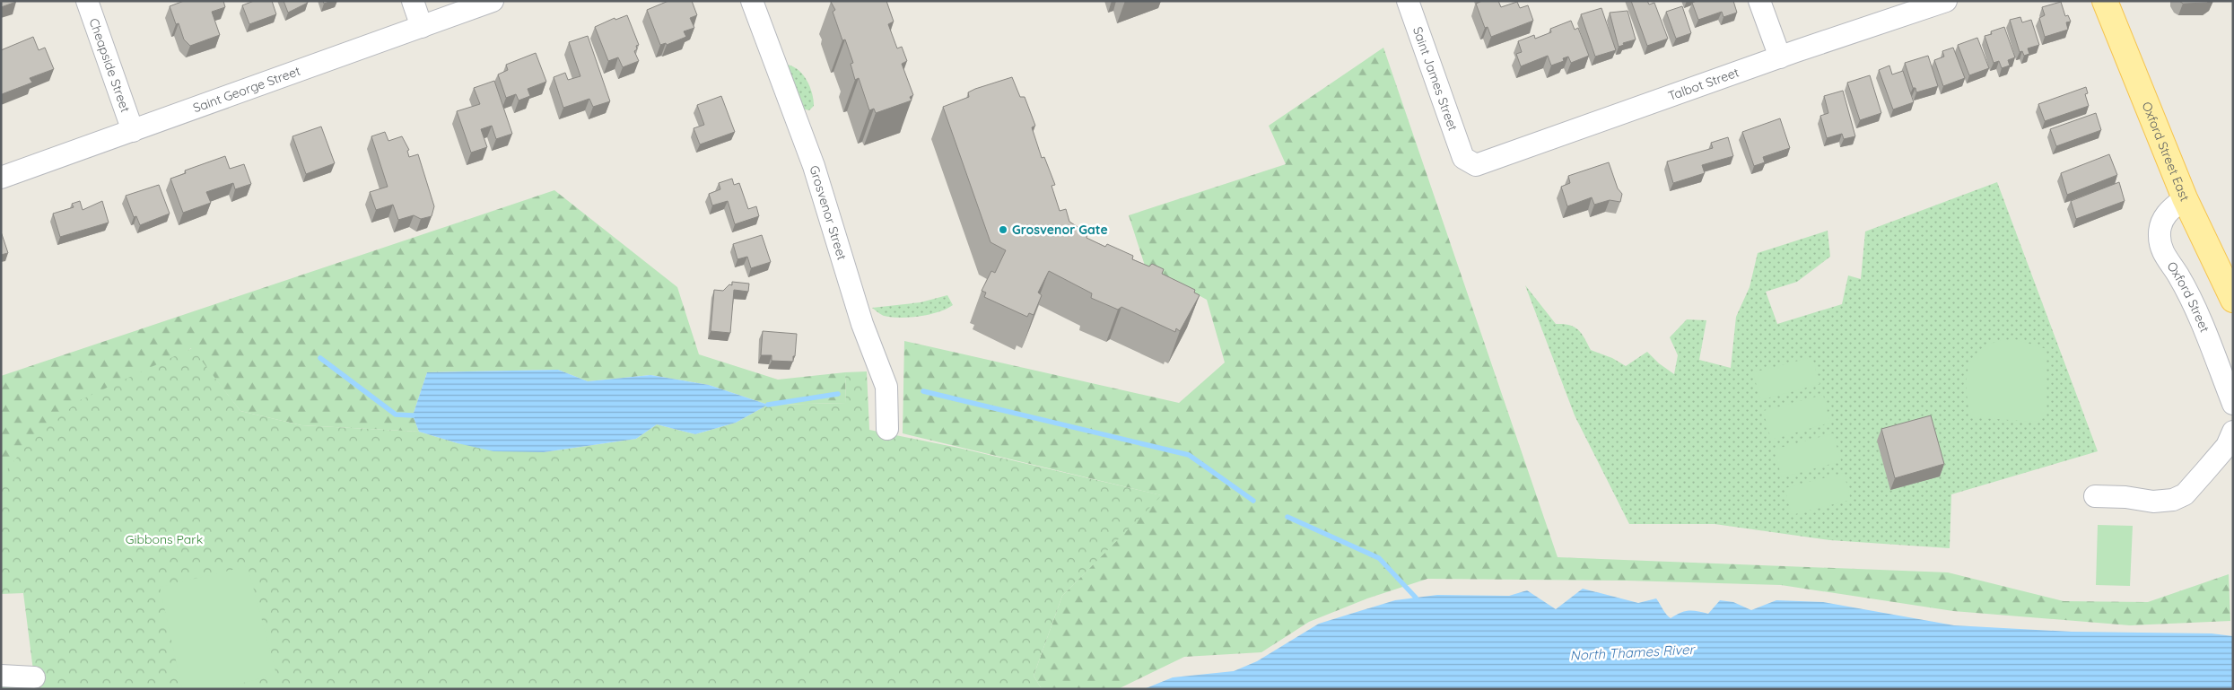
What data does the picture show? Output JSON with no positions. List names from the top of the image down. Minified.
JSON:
{"streets":{"main road":["Oxford Street East"],"street":["Cheapside Street","Saint James Street","Talbot Street","Saint George Street","Grosvenor Street","Oxford Street"]},"crossings":[["Cheapside Street","Saint George Street"],["Saint James Street","Talbot Street"],["Oxford Street East","Oxford Street"]],"water":["North Thames River"],"parks":["Gibbons Park"],"places":["Grosvenor Gate"]}
